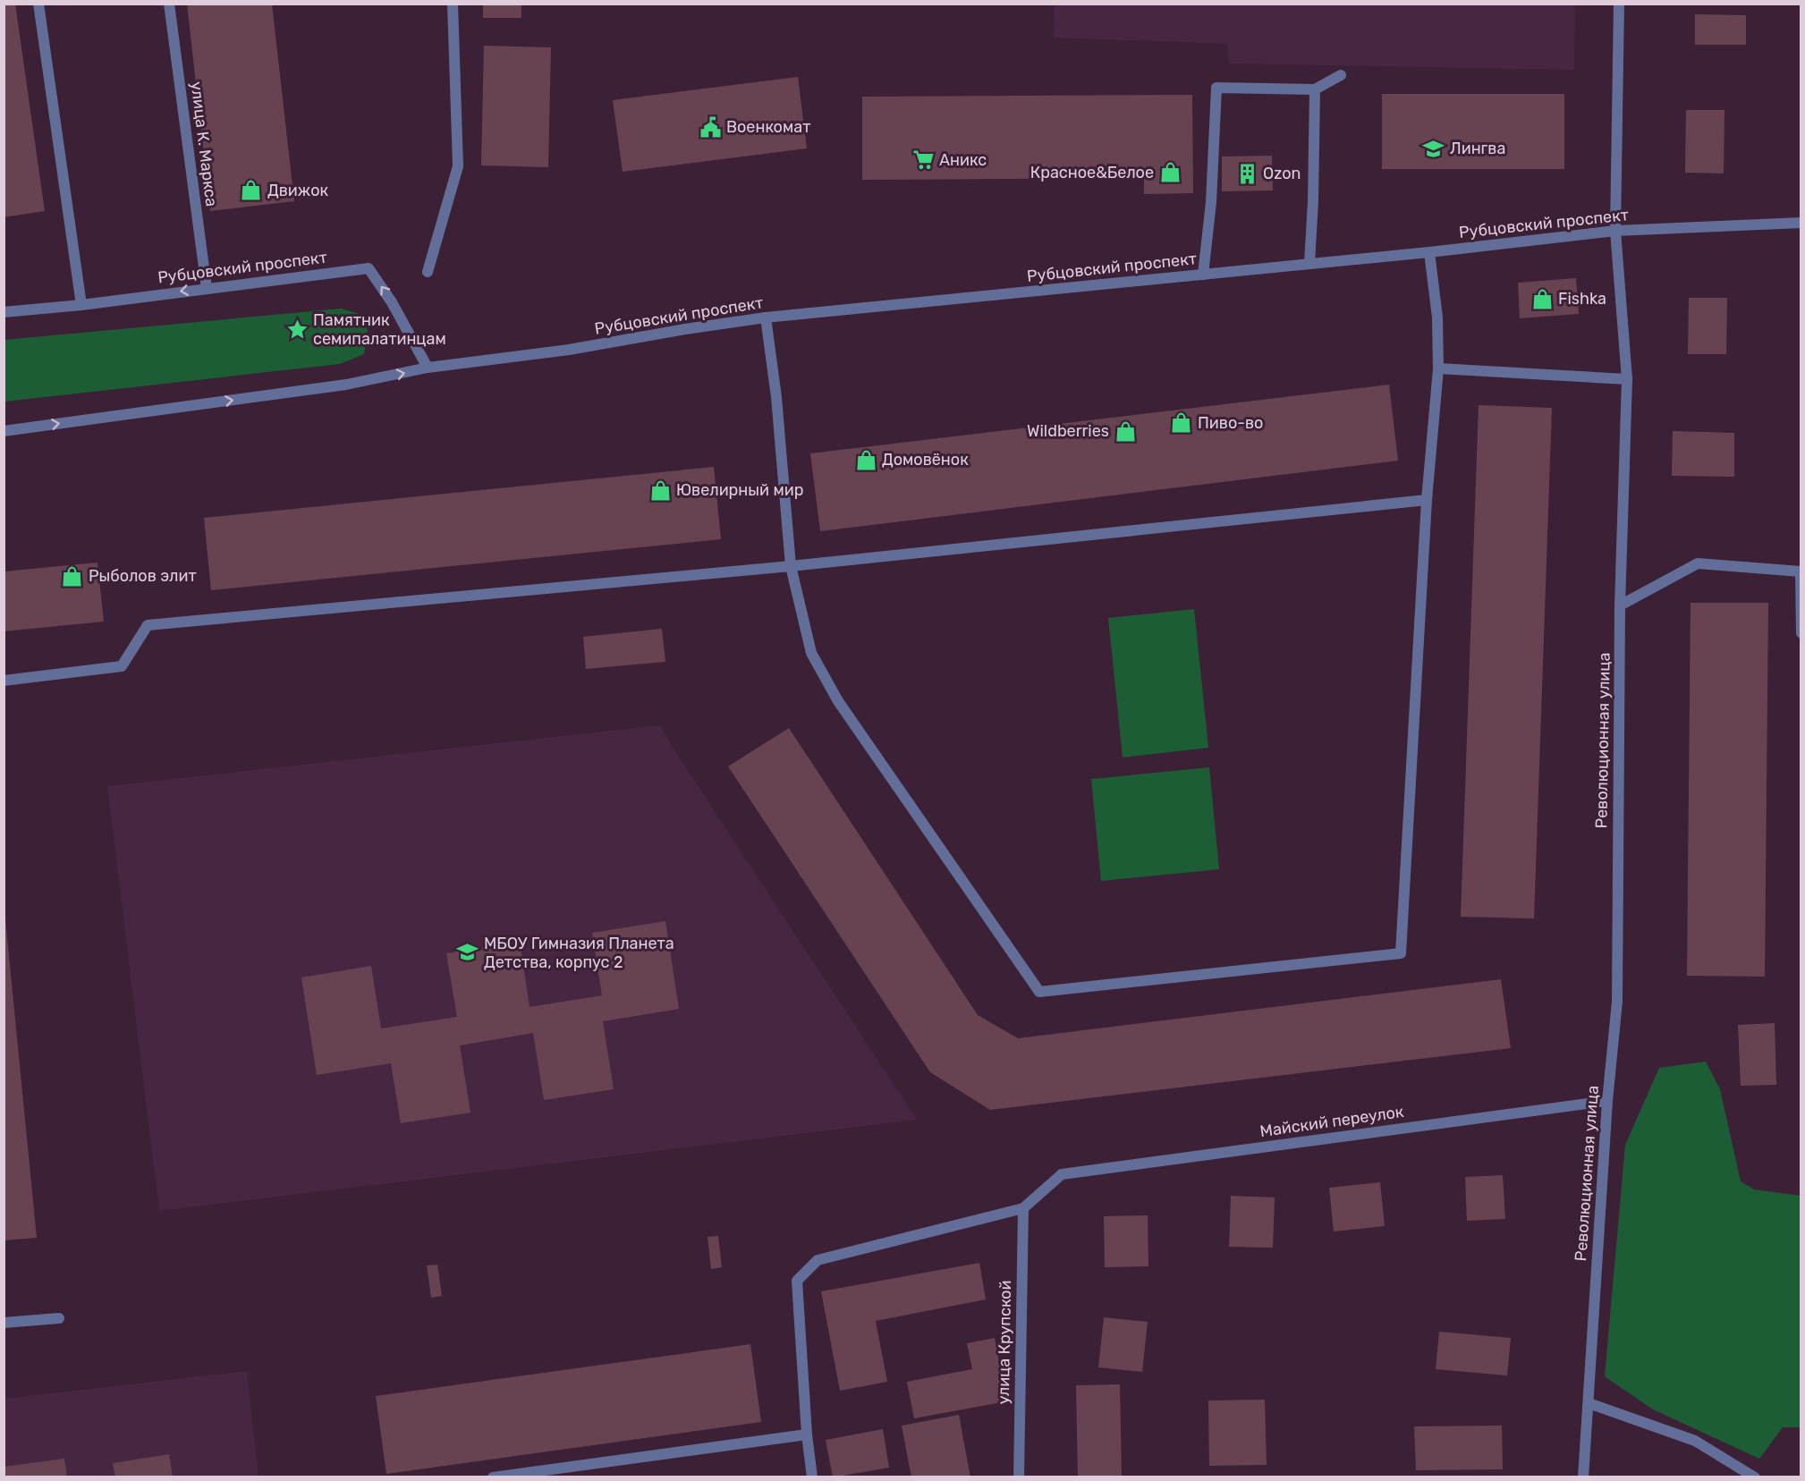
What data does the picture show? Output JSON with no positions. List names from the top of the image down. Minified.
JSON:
{"streets":{"street":["улица К. Маркса","Рубцовский проспект","Революционная улица","Майский переулок","улица Крупской"]},"crossings":[["улица К. Маркса","Рубцовский проспект"],["Рубцовский проспект","Революционная улица"],["Революционная улица","Майский переулок"],["Майский переулок","улица Крупской"]],"places":{"public building":["Военкомат"],"school or university":["Лингва","МБОУ Гимназия Планета Детства, корпус 2"],"supermarket":["Аникс"],"shop":["Красное&Белое","Движок","Fishka","Пиво-во","Wildberries","Домовёнок","Ювелирный мир","Рыболов элит"],"building":["Ozon"],"place":["Памятник семипалатинцам"]}}
